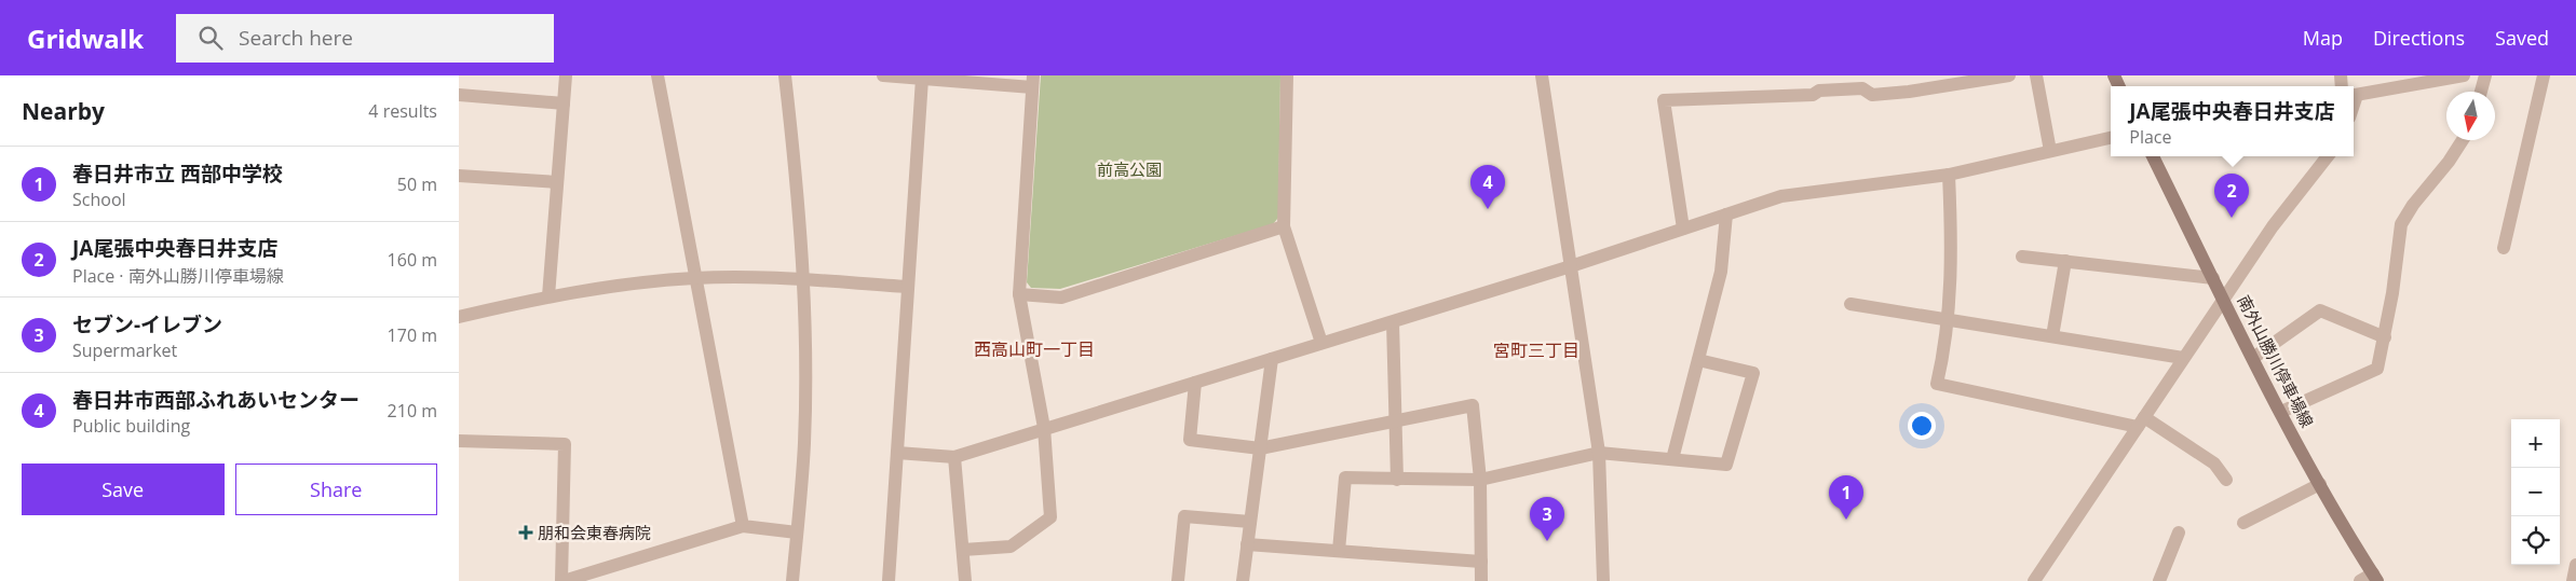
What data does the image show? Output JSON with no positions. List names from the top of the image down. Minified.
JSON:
{"streets":{"main road":["南外山勝川停車場線"]},"districts":["西高山町一丁目","宮町三丁目"],"parks":["前高公園"],"places":{"health":["朋和会東春病院"]},"north":"bottom","page":{"header":"Gridwalk","search":"Search here","nav":["Map","Directions","Saved"],"heading":["Nearby","4 results"],"popup":["JA尾張中央春日井支店","Place"],"list":[{"mark":"1","name":"春日井市立 西部中学校","note":"School","value":"50 m"},{"mark":"2","name":"JA尾張中央春日井支店","note":"Place · 南外山勝川停車場線","value":"160 m"},{"mark":"3","name":"セブン-イレブン","note":"Supermarket","value":"170 m"},{"mark":"4","name":"春日井市西部ふれあいセンター","note":"Public building","value":"210 m"}],"pins":["4","2","1","3"],"map_buttons":["+","−"],"buttons":["Save","Share"]}}
